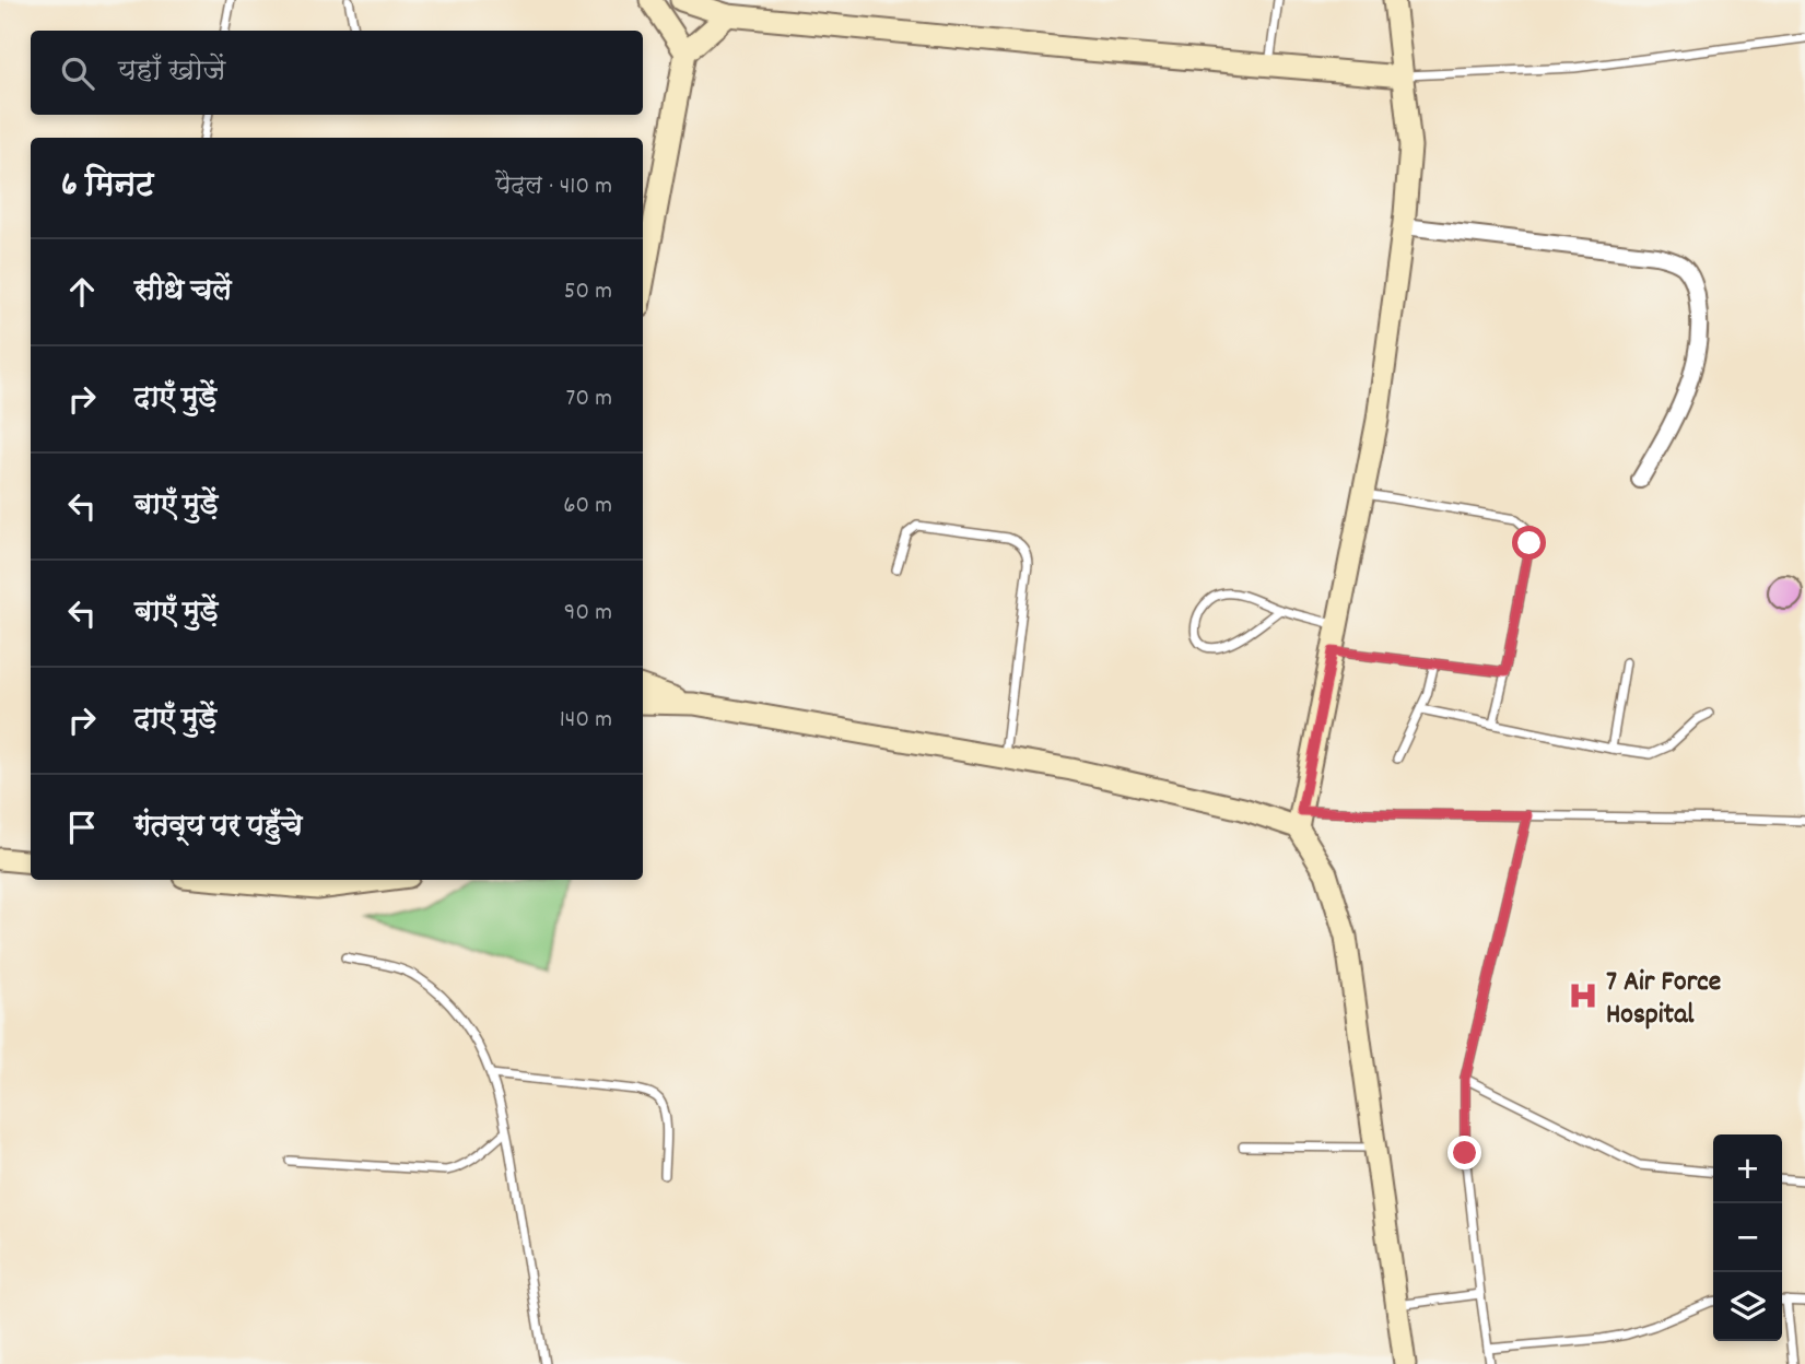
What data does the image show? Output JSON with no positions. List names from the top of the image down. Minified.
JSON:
{"places":{"hospital":["7 Air Force Hospital"]},"page":{"search":"यहाँ खोजें","heading":["6 मिनट","पैदल · 410 m"],"list":[["सीधे चलें","50 m"],["दाएँ मुड़ें","70 m"],["बाएँ मुड़ें","60 m"],["बाएँ मुड़ें","90 m"],["दाएँ मुड़ें","140 m"],"गंतव्य पर पहुँचे"],"map_buttons":["+","−"]}}
